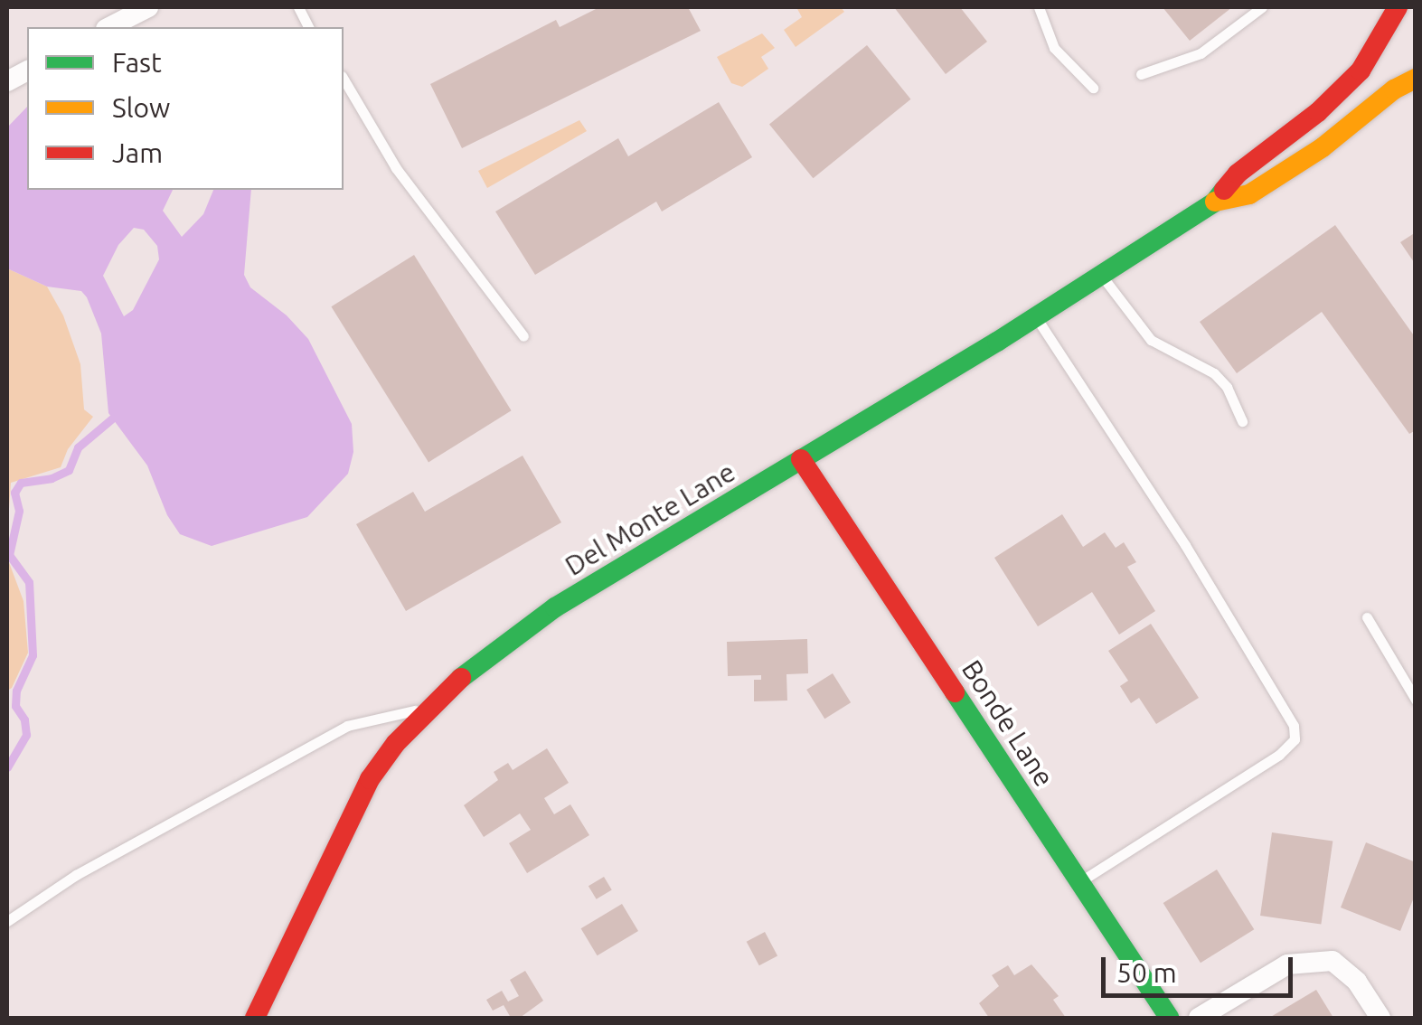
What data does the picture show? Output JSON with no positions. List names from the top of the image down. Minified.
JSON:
{"streets":{"street":["Del Monte Lane","Bonde Lane"]},"crossings":[["Del Monte Lane","Bonde Lane"]],"legend":["Fast","Slow","Jam"],"scale_bar":"50 m"}
